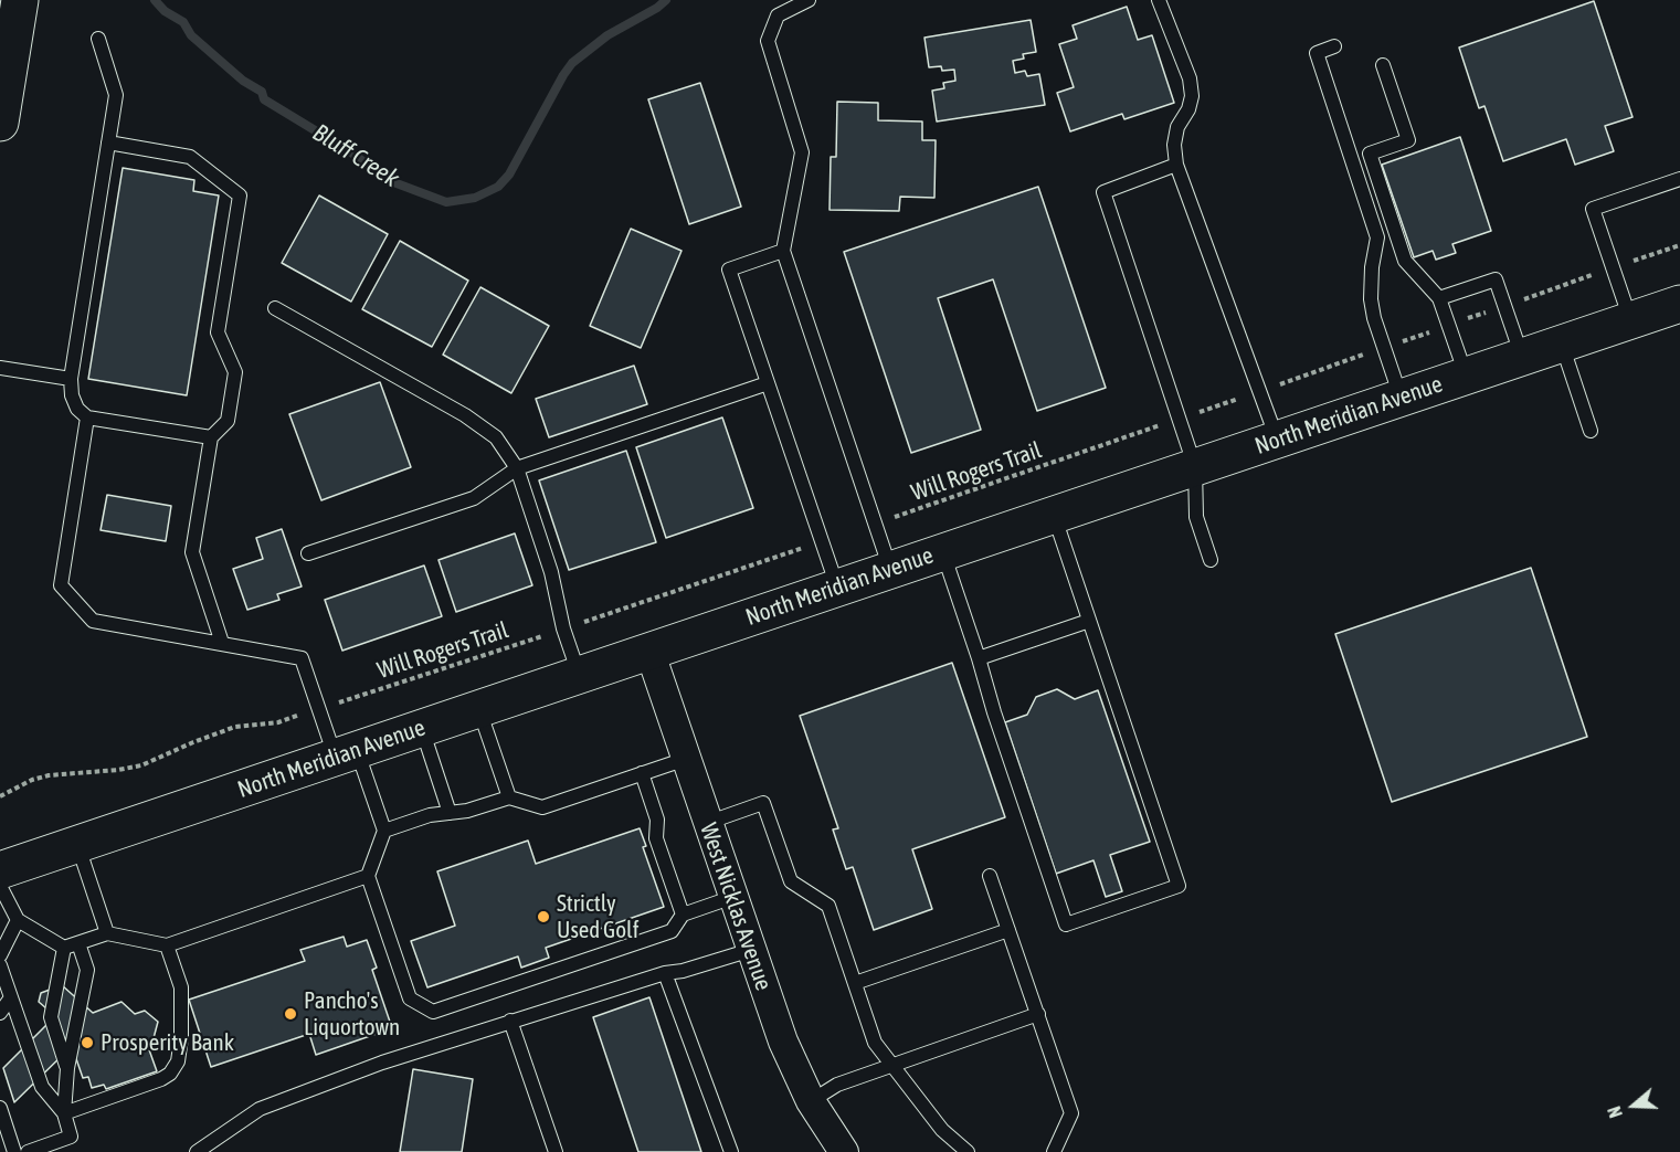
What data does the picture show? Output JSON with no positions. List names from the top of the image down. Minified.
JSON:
{"streets":{"main road":["North Meridian Avenue"],"street":["West Nicklas Avenue"],"path":["Will Rogers Trail"]},"crossings":[["North Meridian Avenue","West Nicklas Avenue"]],"water":["Bluff Creek"],"places":["Strictly Used Golf","Pancho's Liquortown","Prosperity Bank"],"north":"left"}
